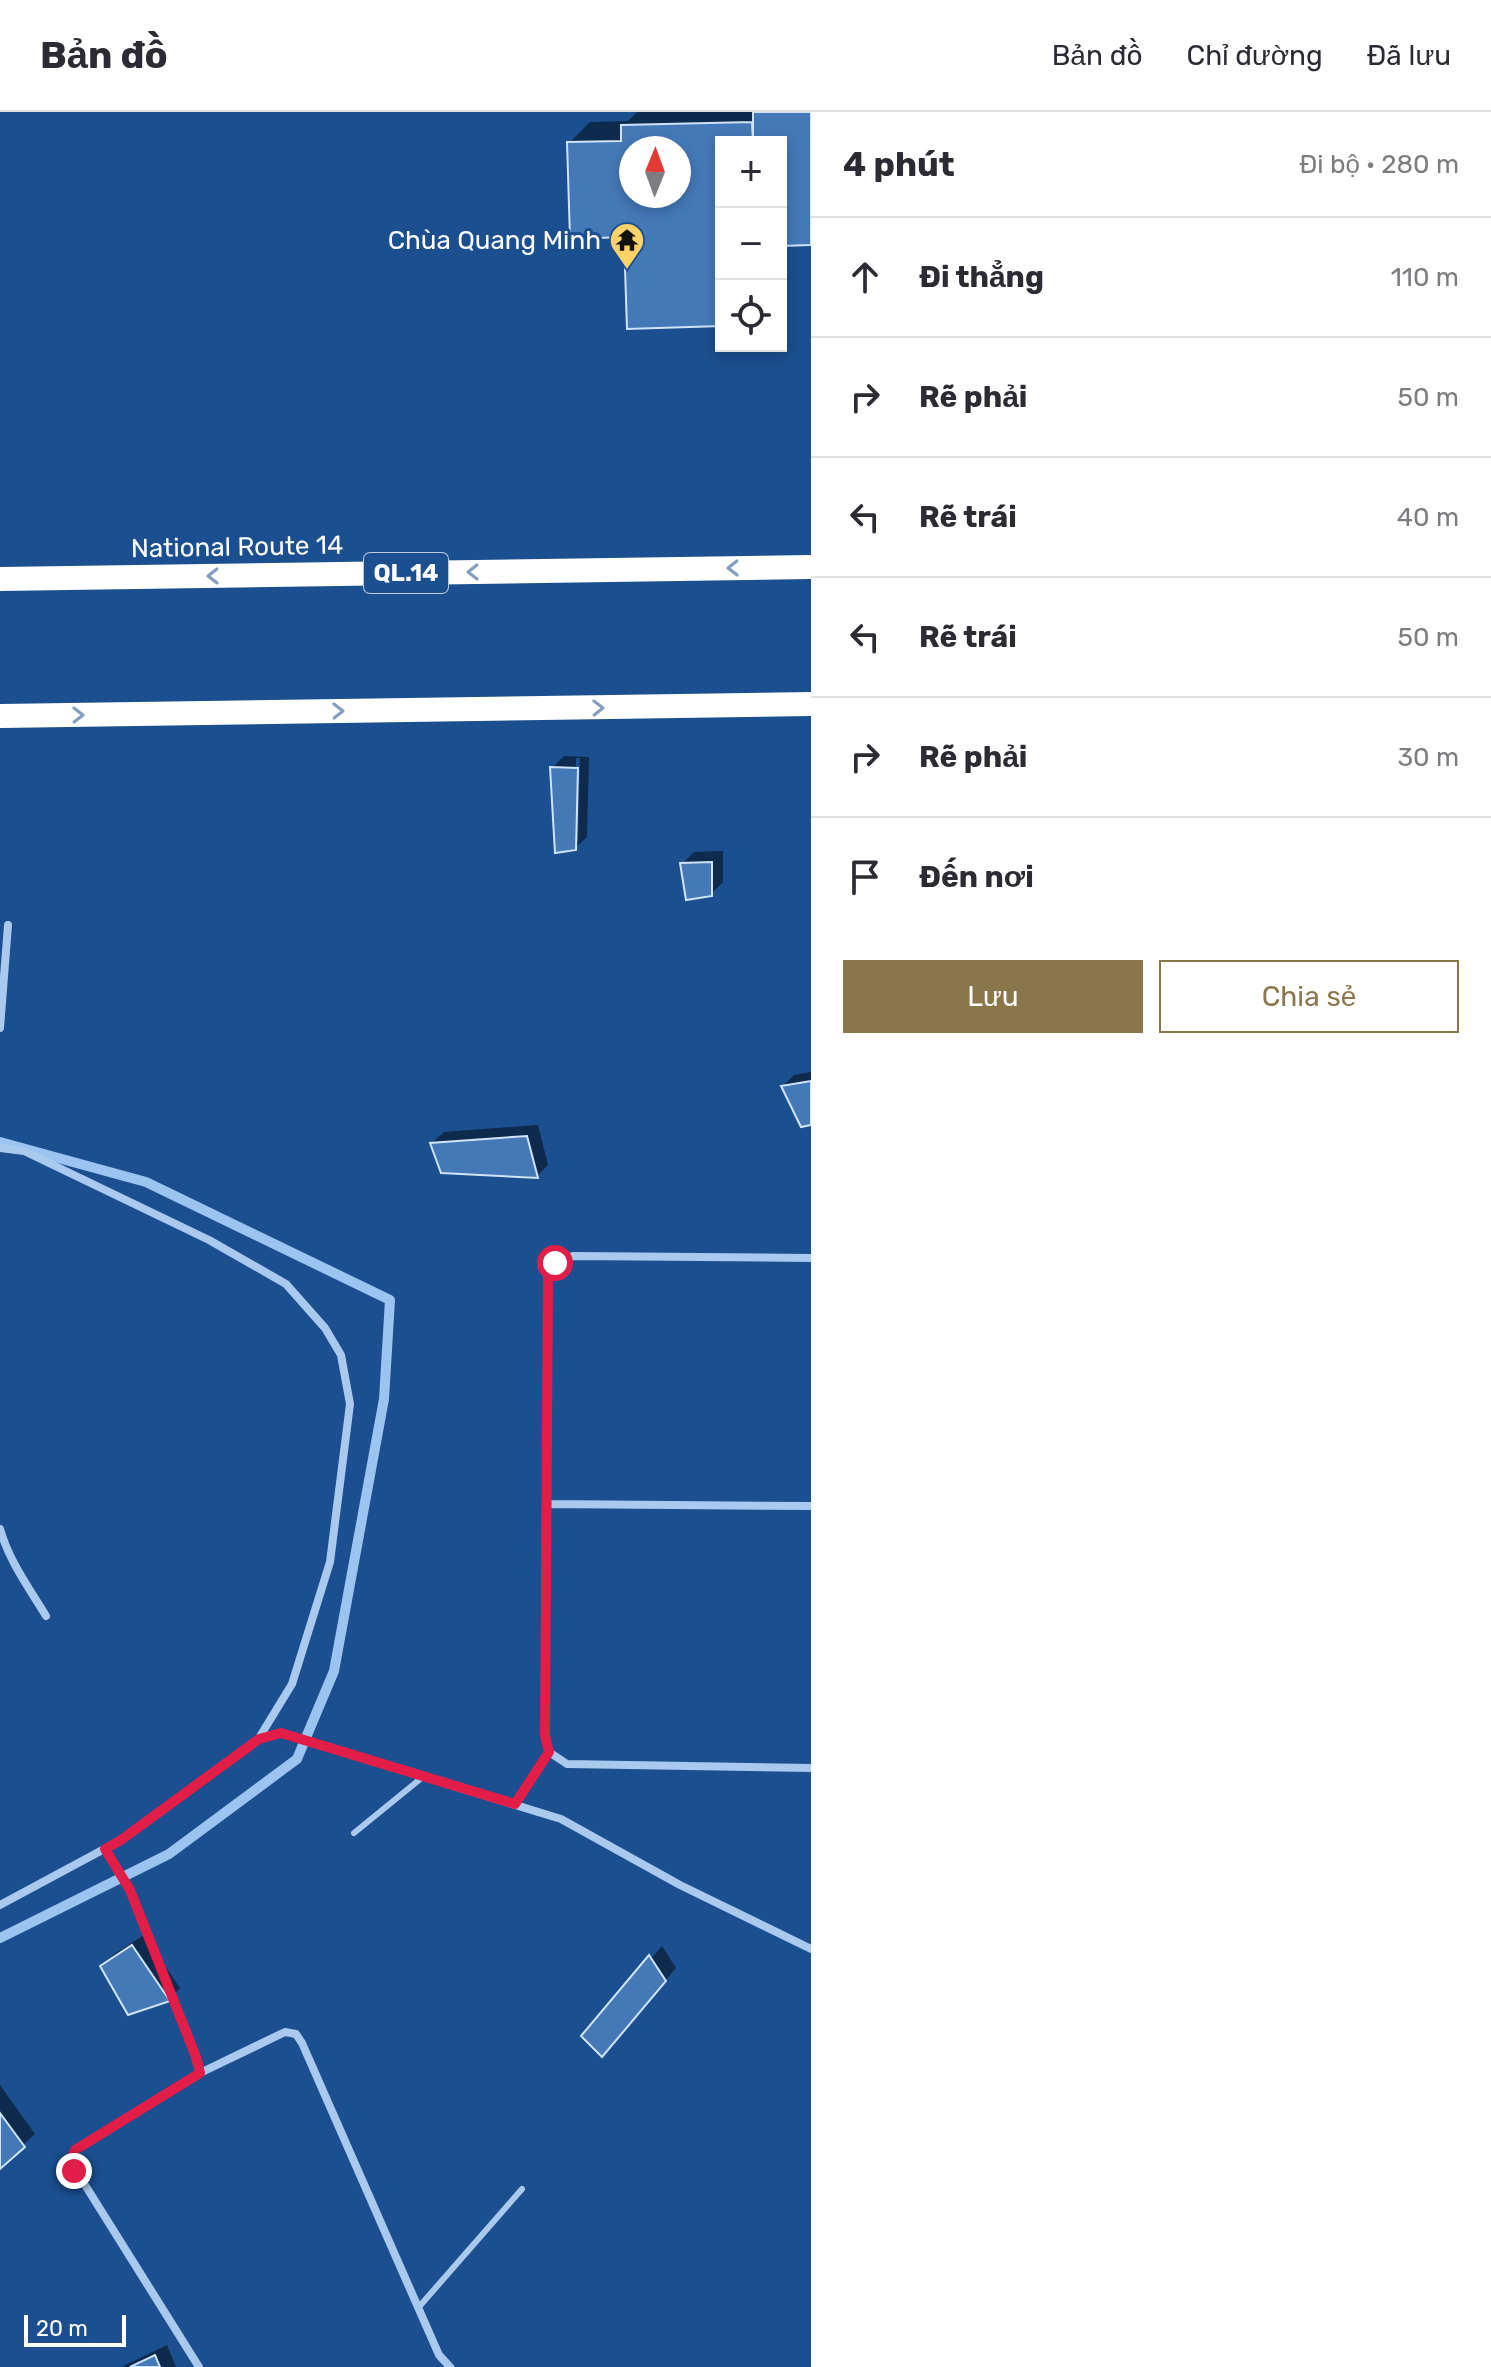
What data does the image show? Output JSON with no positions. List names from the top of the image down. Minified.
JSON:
{"streets":{"highway":["National Route 14","QL.14"]},"places":{"temple":["Chùa Quang Minh"]},"scale_bar":"20 m","north":"top","page":{"header":"Bản đồ","nav":["Bản đồ","Chỉ đường","Đã lưu"],"heading":["4 phút","Đi bộ · 280 m"],"map_buttons":["+","−"],"list":[["Đi thẳng","110 m"],["Rẽ phải","50 m"],["Rẽ trái","40 m"],["Rẽ trái","50 m"],["Rẽ phải","30 m"],"Đến nơi"],"buttons":["Lưu","Chia sẻ"],"scale":"20 m"}}
